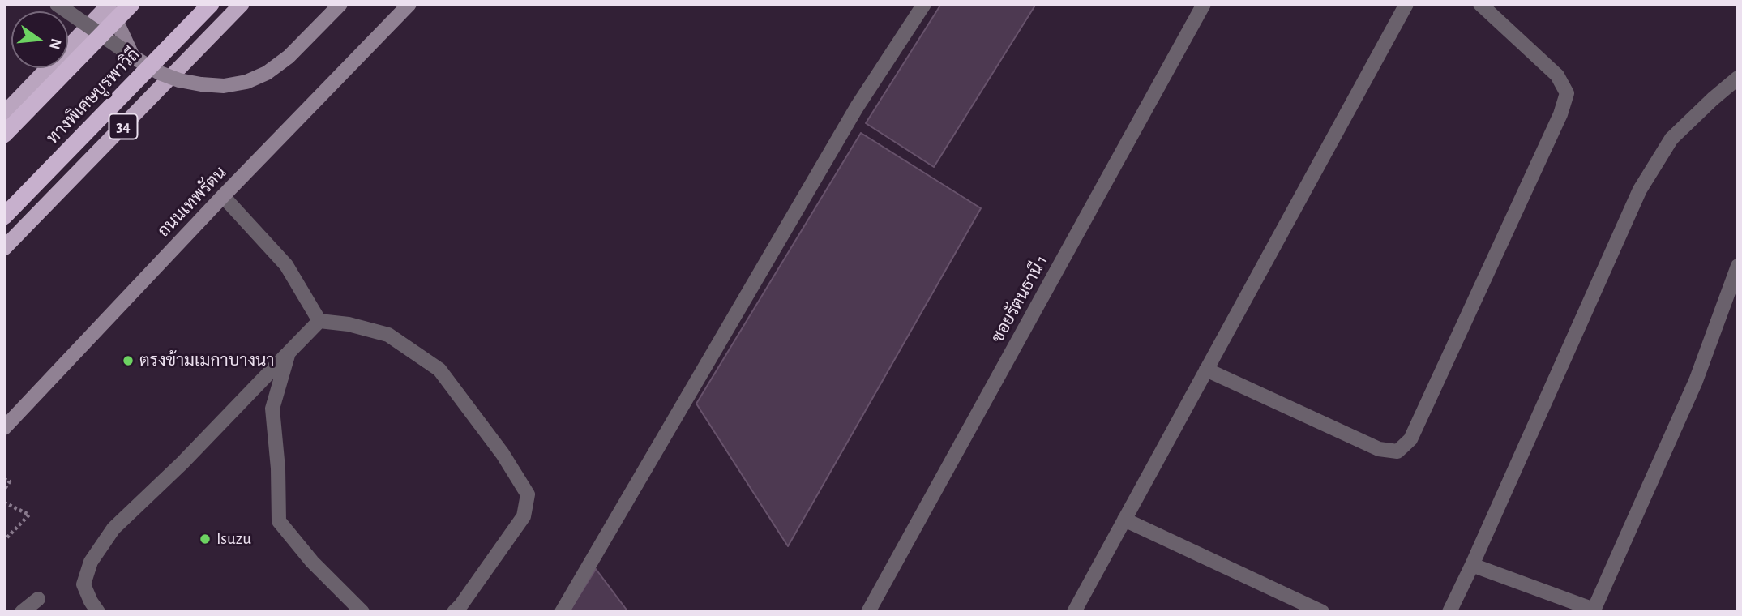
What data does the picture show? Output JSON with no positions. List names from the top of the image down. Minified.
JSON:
{"streets":{"highway":["ทางพิเศษบูรพาวิถี","34"],"main road":["ถนนเทพรัตน"],"street":["ซอยรัตนธานี 1"]},"places":["ตรงข้ามเมกาบางนา","Isuzu"],"north":"right"}
